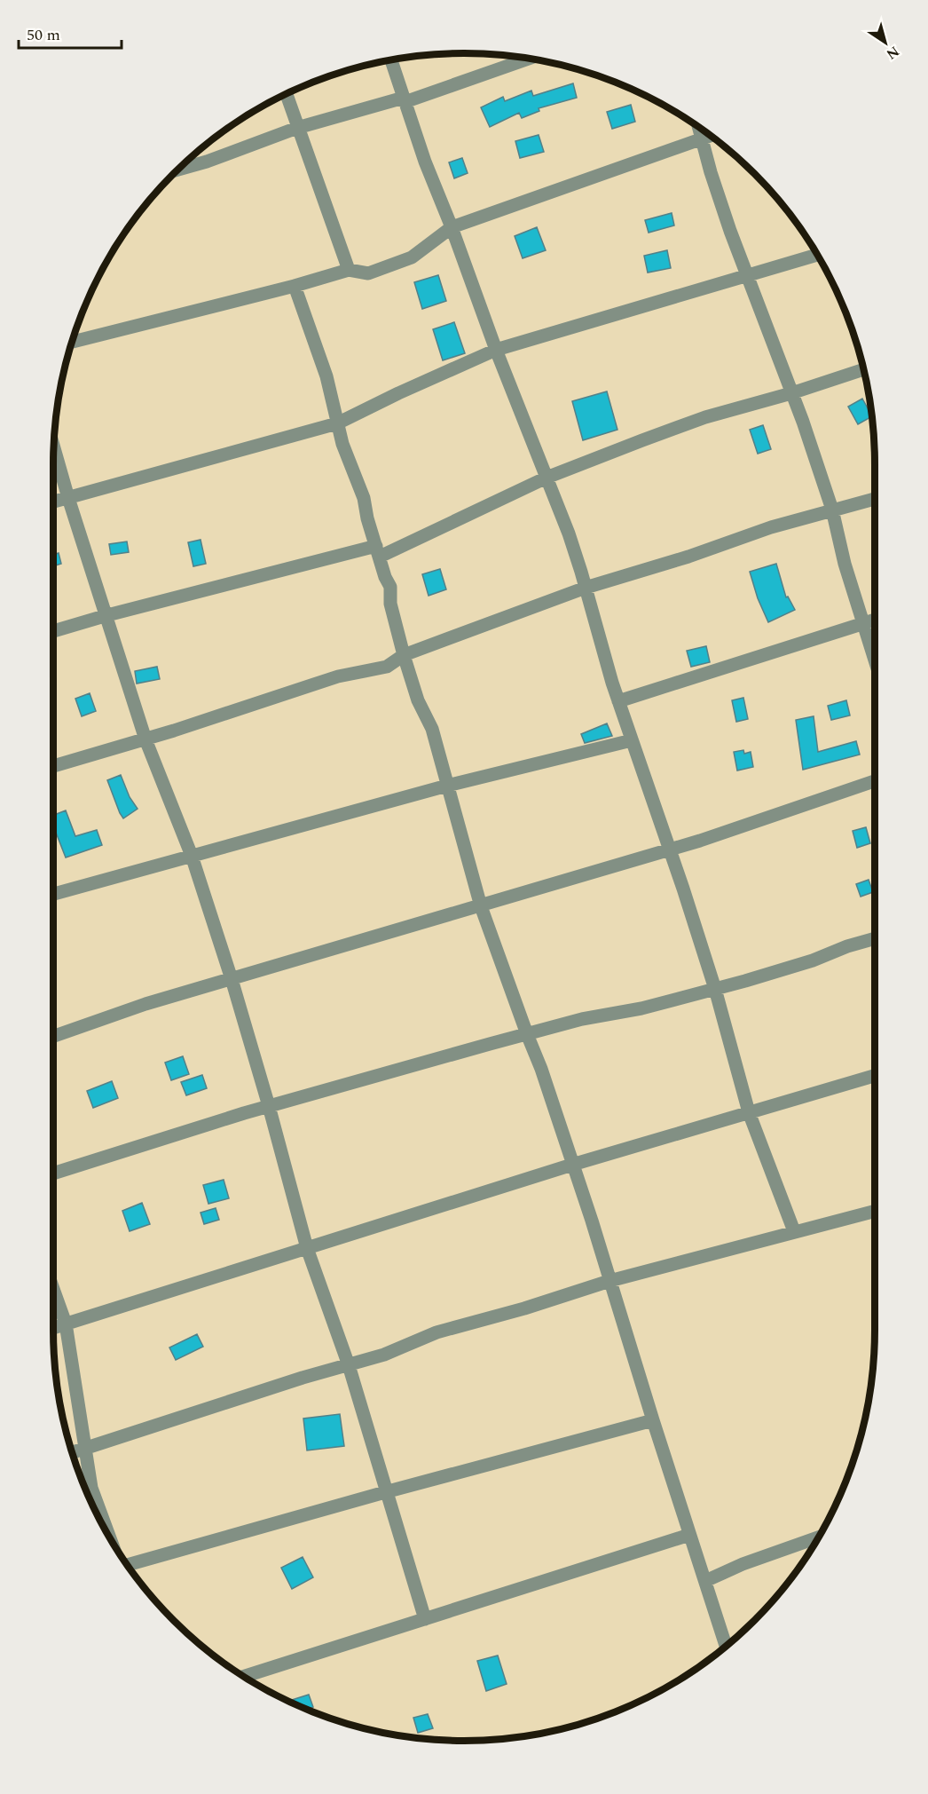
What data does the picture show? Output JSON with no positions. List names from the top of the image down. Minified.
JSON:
{"scale_bar":"50 m","north":"bottom right"}
